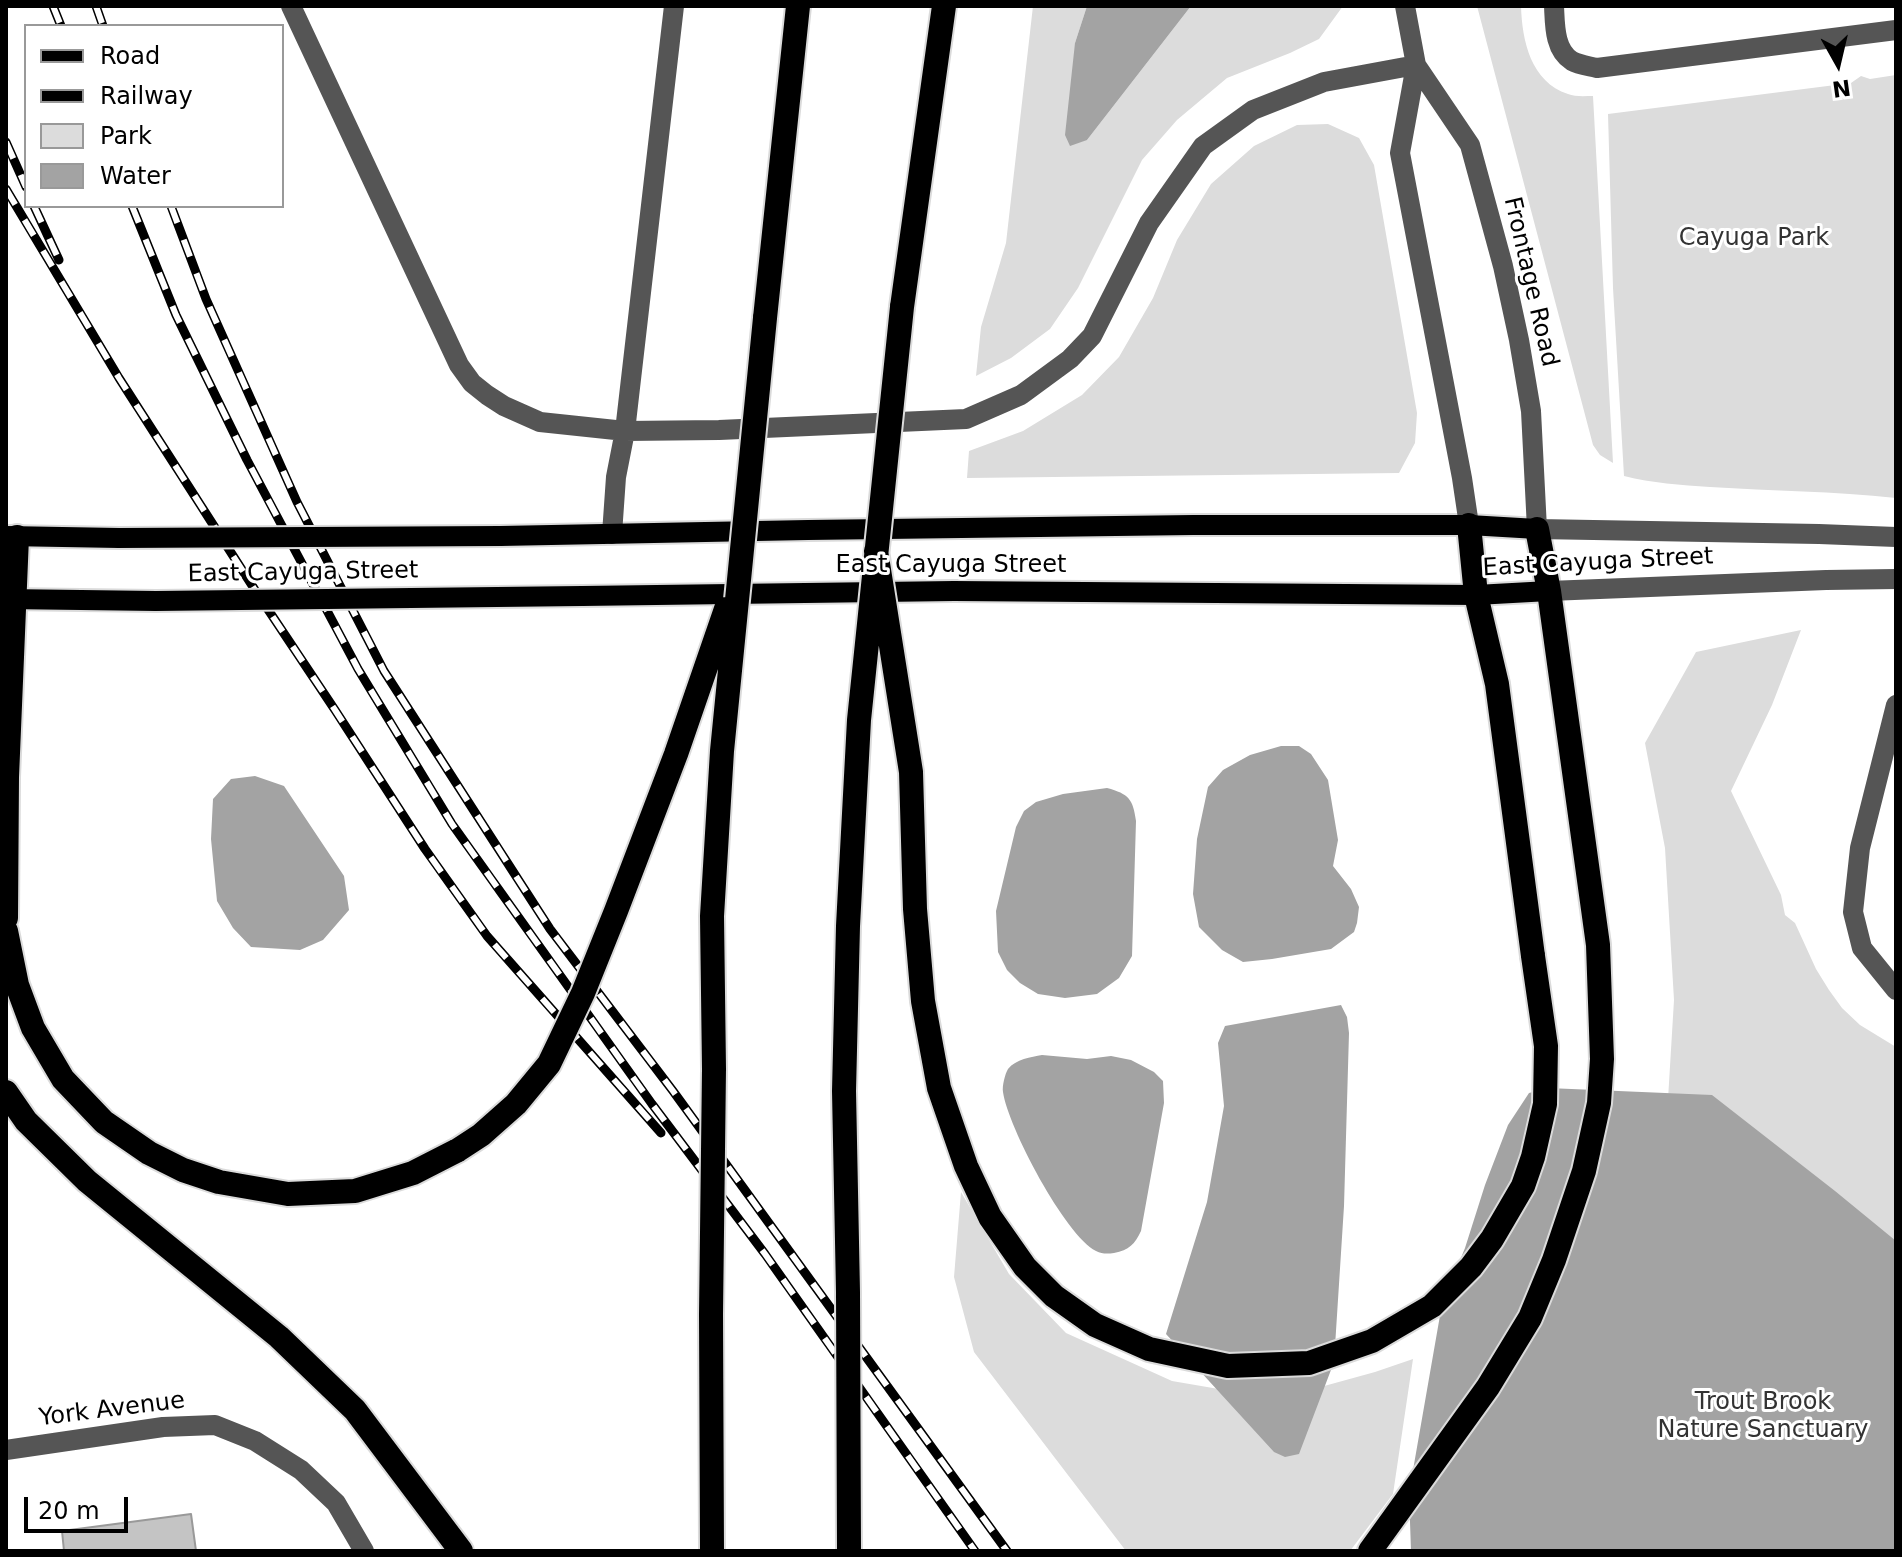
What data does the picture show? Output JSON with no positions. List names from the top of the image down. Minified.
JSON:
{"streets":{"main road":["East Cayuga Street"],"street":["Frontage Road","York Avenue"]},"crossings":[["Frontage Road","East Cayuga Street"]],"parks":["Cayuga Park","Trout Brook Nature Sanctuary"],"legend":["Road","Railway","Park","Water"],"scale_bar":"20 m","north":"bottom"}
